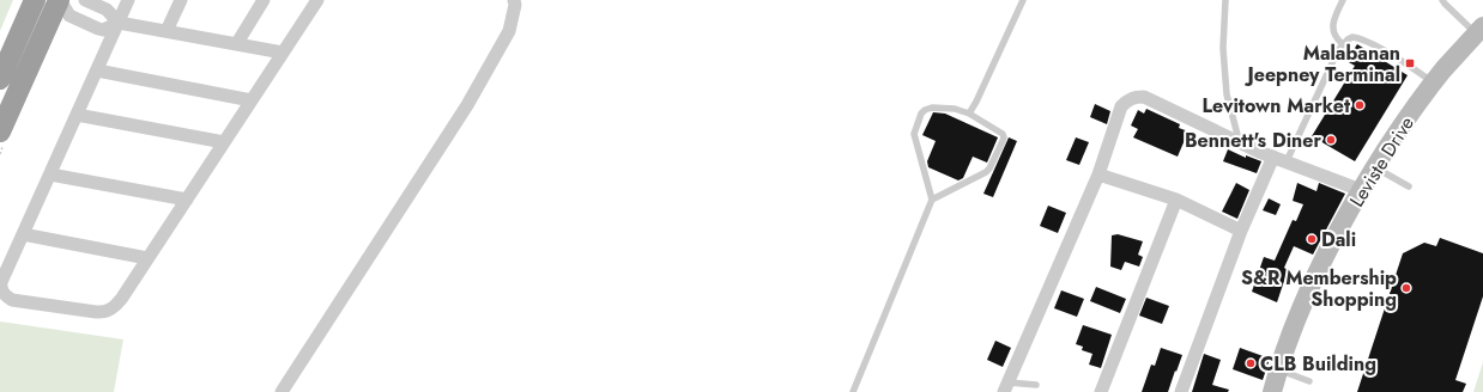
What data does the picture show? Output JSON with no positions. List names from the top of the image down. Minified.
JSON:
{"streets":{"main road":["Leviste Drive"]},"places":{"transit":["Malabanan Jeepney Terminal"],"other":["Levitown Market","Bennett's Diner","Dali","S&R Membership Shopping","CLB Building"]}}
